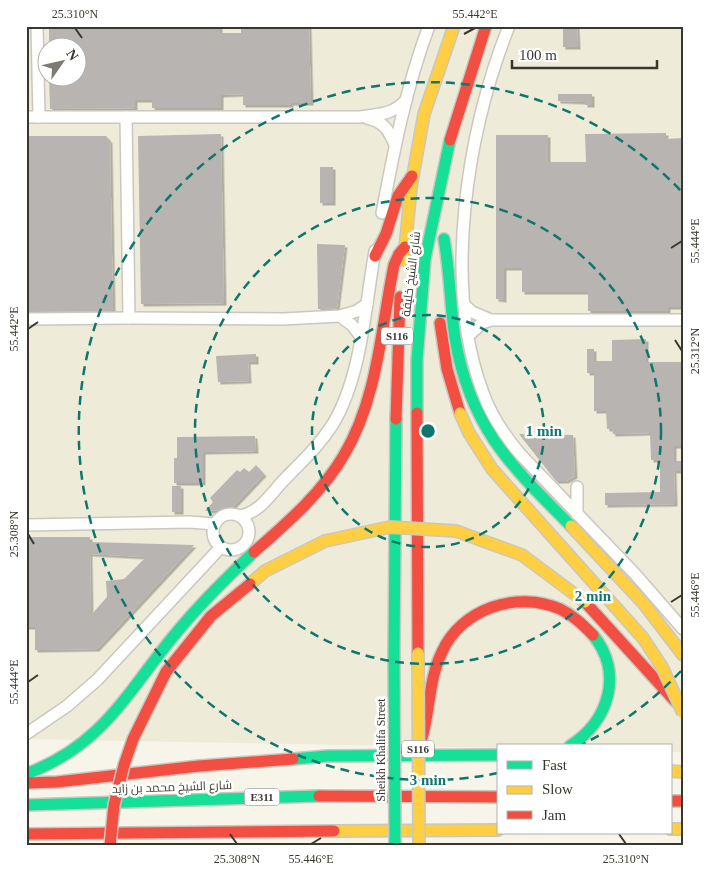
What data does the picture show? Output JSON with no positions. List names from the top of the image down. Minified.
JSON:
{"streets":{"highway":["شارع الشيخ خليفة","S116","Sheikh Khalifa Street","شارع الشيخ محمد بن زايد","E311"]},"crossings":[["شارع الشيخ خليفة","S116"],["شارع الشيخ خليفة","Sheikh Khalifa Street"]],"legend":["Fast","Slow","Jam"],"scale_bar":"100 m","north":"top right","coordinates":["25.310°N","55.442°E","55.444°E","25.312°N","25.308°N","55.446°E"],"rings":["1 min","2 min","3 min"]}
